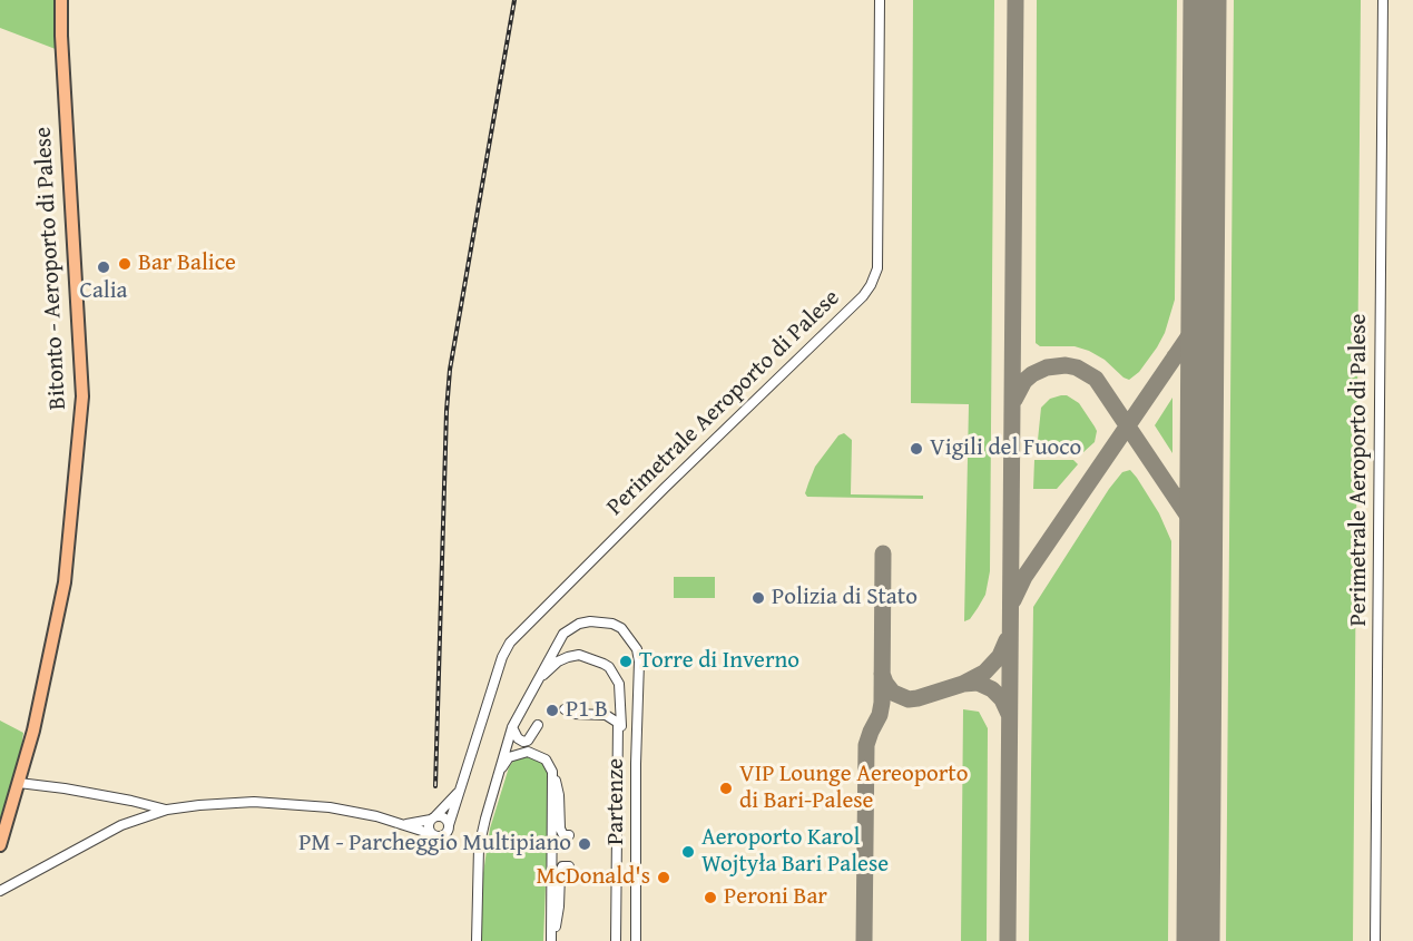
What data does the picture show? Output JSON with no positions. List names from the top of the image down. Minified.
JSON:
{"streets":{"main road":["Bitonto - Aeroporto di Palese"],"street":["Perimetrale Aeroporto di Palese","Partenze"]},"places":["Bar Balice","Calia","Vigili del Fuoco","Polizia di Stato","Torre di Inverno","P1 B","VIP Lounge Aereoporto di Bari-Palese","PM - Parcheggio Multipiano","Aeroporto Karol Wojtyła Bari Palese","McDonald's","Peroni Bar"]}
